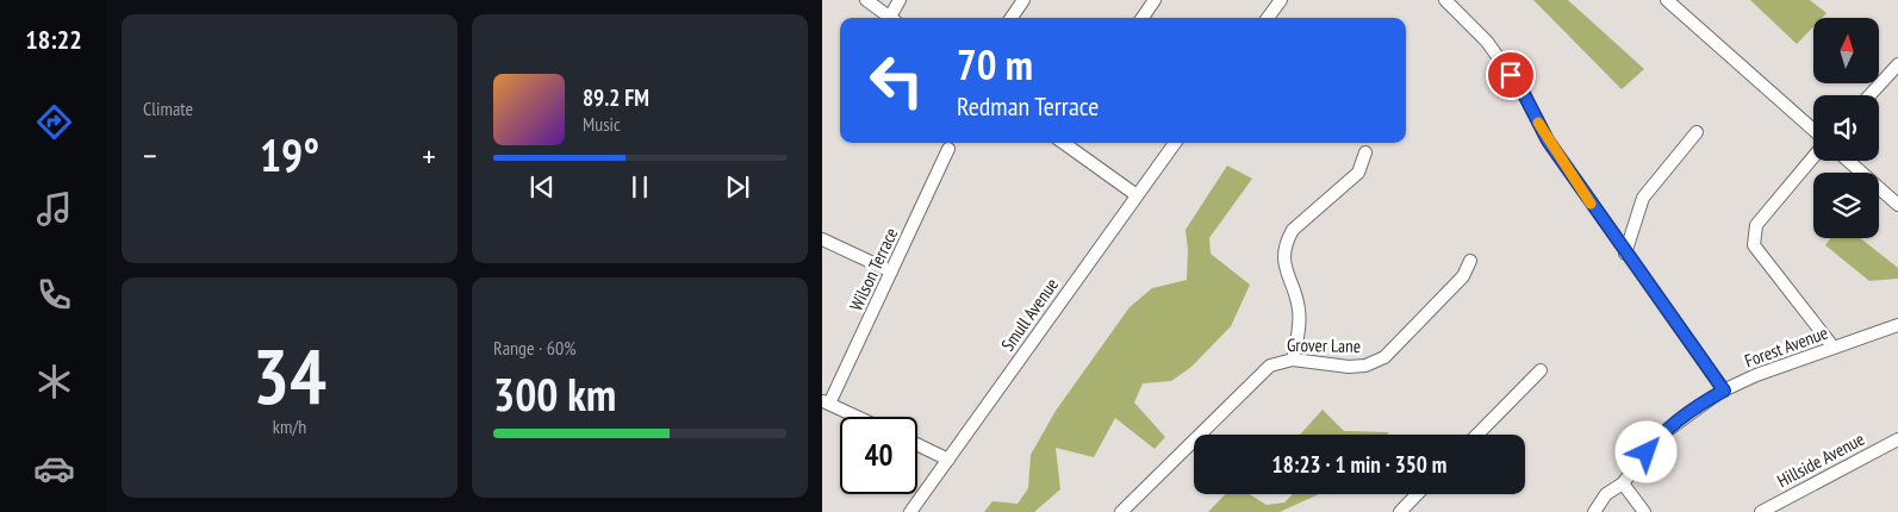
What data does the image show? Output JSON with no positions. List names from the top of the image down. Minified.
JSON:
{"streets":{"street":["Wilson Terrace","Smull Avenue","Grover Lane","Forest Avenue","Hillside Avenue"]},"north":"top","page":{"tabs":"18:22","tile":["Climate",["34","km/h"],["Range · 60%","300 km"]],"turn":["70 m","Redman Terrace"],"song":["89.2 FM","Music"],"heat":["−","19°","+"],"limit":"40","trip":"18:23 · 1 min · 350 m"}}
